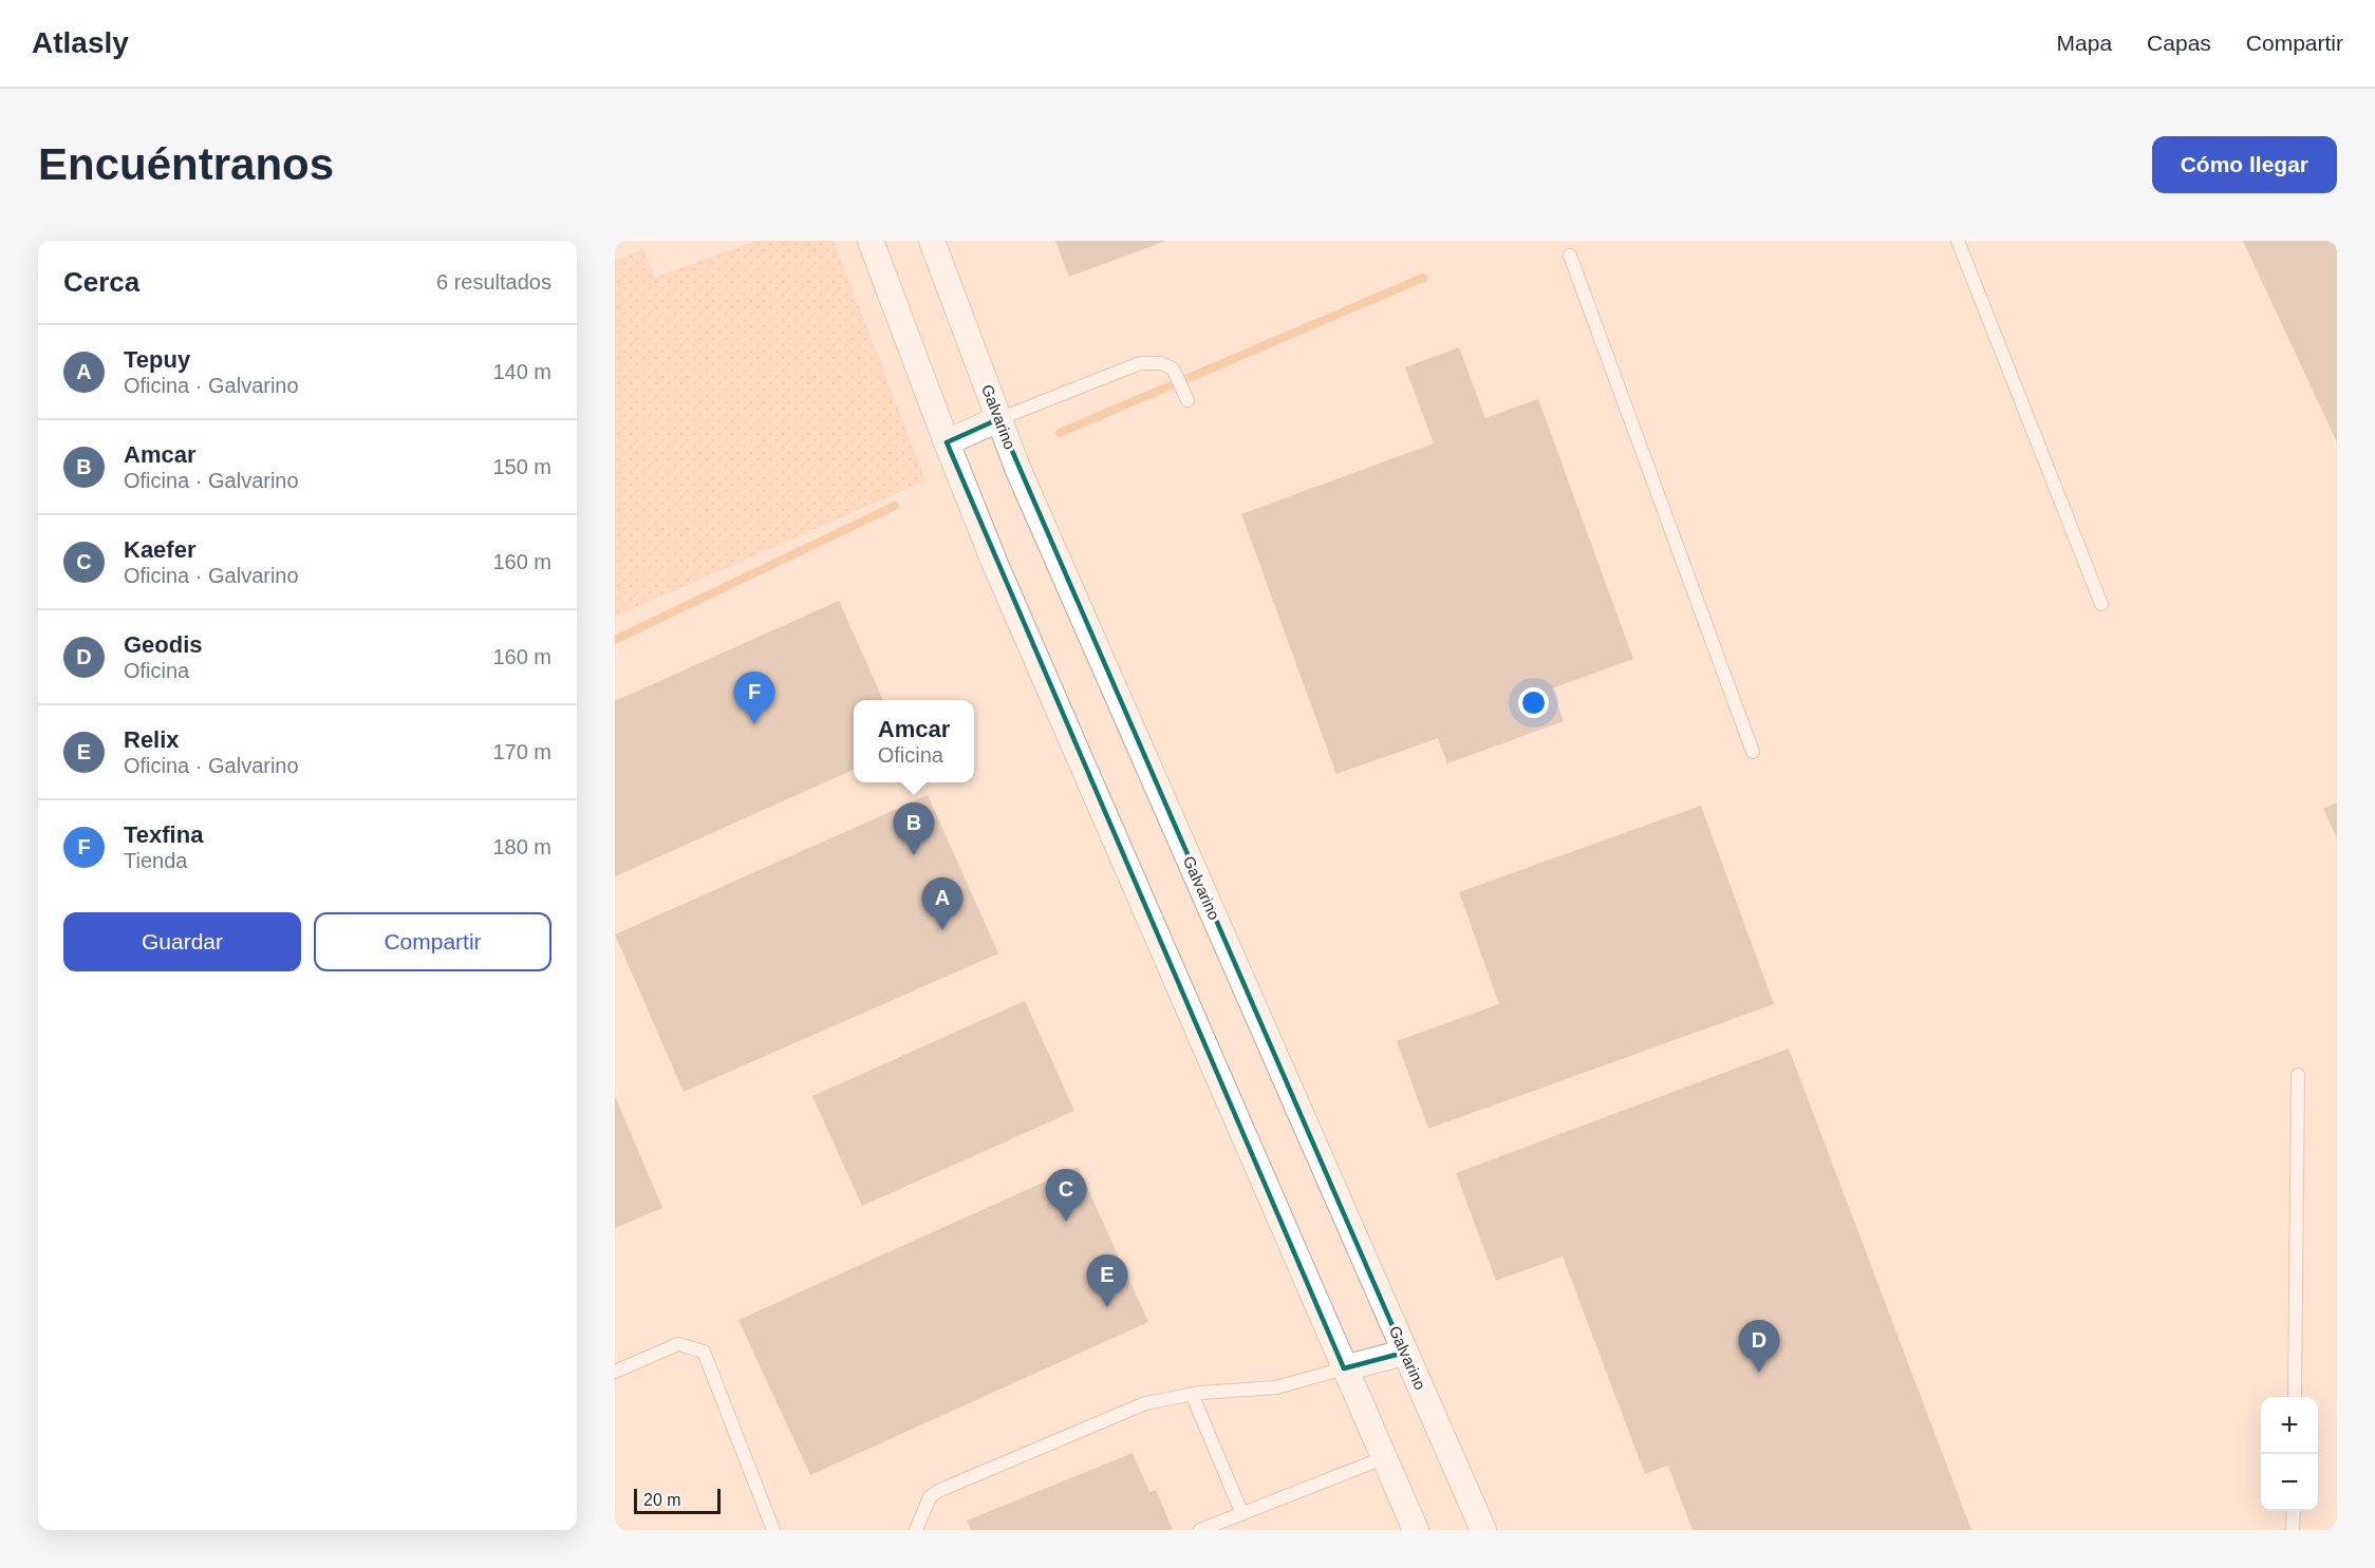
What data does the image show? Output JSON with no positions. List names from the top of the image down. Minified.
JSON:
{"streets":{"street":["Galvarino"]},"scale_bar":"20 m","page":{"header":"Atlasly","nav":["Mapa","Capas","Compartir"],"buttons":["Cómo llegar",["Guardar","Compartir"]],"title":"Encuéntranos","heading":["Cerca","6 resultados"],"list":[{"mark":"A","name":"Tepuy","note":"Oficina · Galvarino","value":"140 m"},{"mark":"B","name":"Amcar","note":"Oficina · Galvarino","value":"150 m"},{"mark":"C","name":"Kaefer","note":"Oficina · Galvarino","value":"160 m"},{"mark":"D","name":"Geodis","note":"Oficina","value":"160 m"},{"mark":"E","name":"Relix","note":"Oficina · Galvarino","value":"170 m"},{"mark":"F","name":"Texfina","note":"Tienda","value":"180 m"}],"pins":["F","B","A","C","E","D"],"popup":["Amcar","Oficina"],"map_buttons":["+","−"],"scale":"20 m"}}
